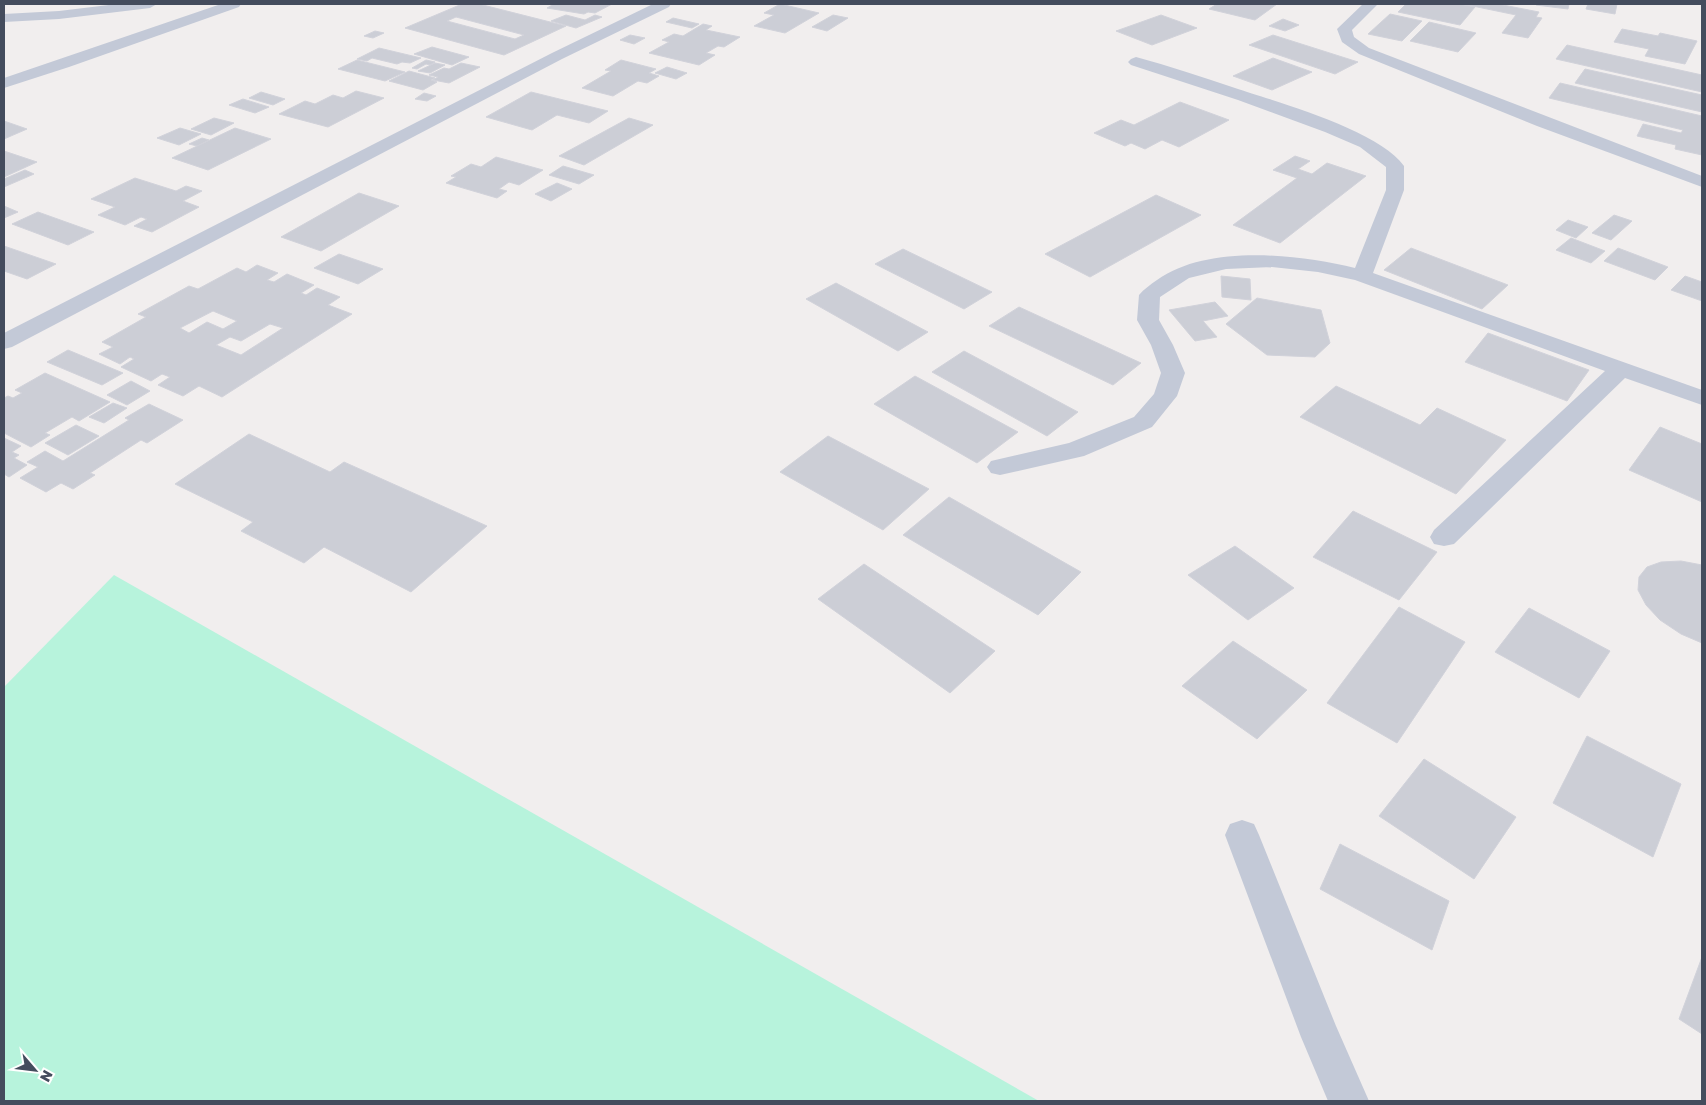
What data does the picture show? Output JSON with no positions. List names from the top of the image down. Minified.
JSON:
{"north":"bottom right"}
